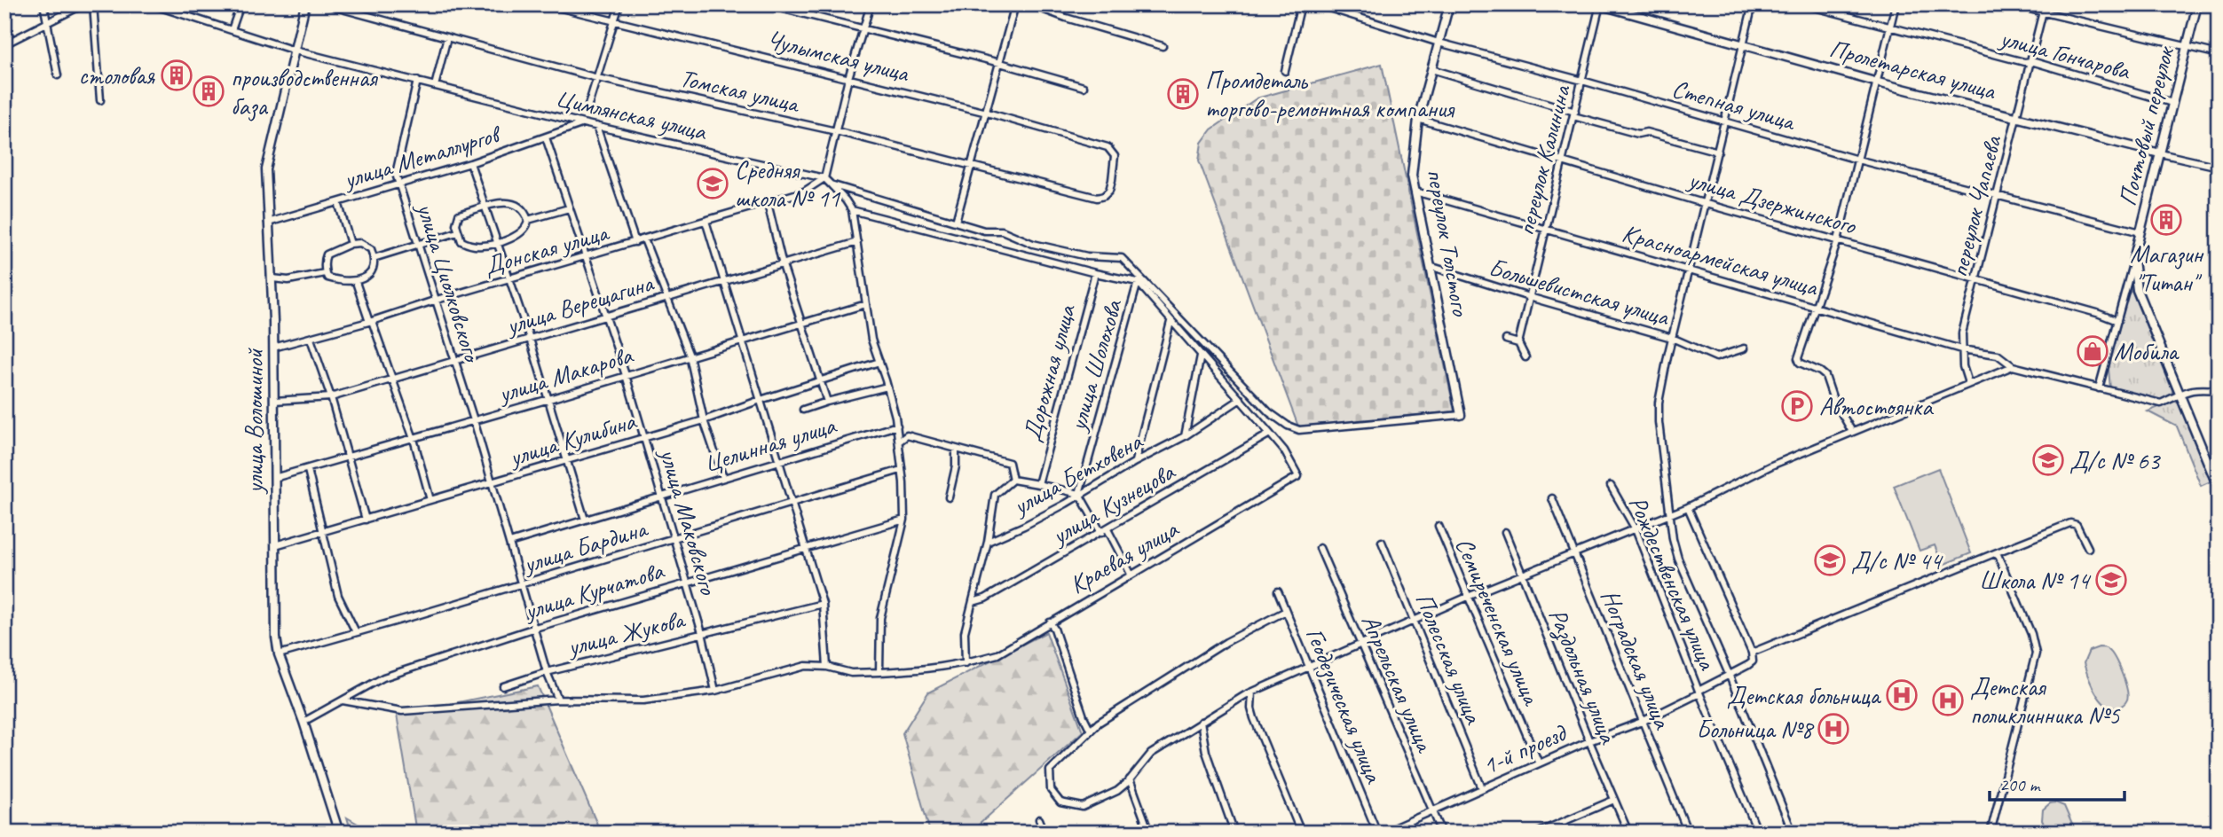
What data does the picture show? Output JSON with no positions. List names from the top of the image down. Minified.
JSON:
{"streets":{"street":["улица Гончарова","Чулымская улица","Пролетарская улица","Томская улица","Степная улица","Цимлянская улица","Почтовый переулок","улица Металлургов","переулок Калинина","улица Дзержинского","переулок Чапаева","переулок Толстого","Донская улица","Красноармейская улица","улица Циолковского","Большевистская улица","улица Верещагина","улица Шолохова","Дорожная улица","улица Макарова","улица Волошиной","улица Кулибина","Целинная улица","улица Бетховена","улица Кузнецова","улица Маковского","улица Бардина","Краевая улица","Рождественская улица","улица Курчатова","Семиреченская улица","улица Жукова","Полесская улица","Ноградская улица","Раздольная улица","Апрельская улица","Геодезическая улица","1-й проезд"]},"crossings":[["улица Гончарова","Почтовый переулок"],["улица Гончарова","переулок Чапаева"],["Чулымская улица","Томская улица"],["Пролетарская улица","Почтовый переулок"],["Пролетарская улица","переулок Калинина"],["Пролетарская улица","переулок Чапаева"],["Степная улица","Почтовый переулок"],["Степная улица","переулок Калинина"],["Степная улица","переулок Чапаева"],["Степная улица","переулок Толстого"],["Цимлянская улица","улица Металлургов"],["Цимлянская улица","Донская улица"],["Цимлянская улица","улица Циолковского"],["Цимлянская улица","улица Волошиной"],["улица Металлургов","улица Циолковского"],["улица Металлургов","улица Волошиной"],["улица Металлургов","улица Маковского"],["переулок Калинина","улица Дзержинского"],["переулок Калинина","Красноармейская улица"],["переулок Калинина","Большевистская улица"],["улица Дзержинского","переулок Чапаева"],["улица Дзержинского","переулок Толстого"],["переулок Чапаева","Красноармейская улица"],["переулок Толстого","Красноармейская улица"],["переулок Толстого","Большевистская улица"],["Донская улица","улица Циолковского"],["Донская улица","улица Волошиной"],["Донская улица","улица Маковского"],["улица Циолковского","улица Верещагина"],["улица Циолковского","улица Макарова"],["улица Циолковского","улица Кулибина"],["улица Циолковского","Целинная улица"],["улица Циолковского","улица Бардина"],["улица Циолковского","Краевая улица"],["улица Циолковского","улица Курчатова"],["улица Циолковского","улица Жукова"],["улица Верещагина","улица Волошиной"],["улица Верещагина","улица Маковского"],["улица Шолохова","улица Бетховена"],["улица Макарова","улица Волошиной"],["улица Макарова","улица Маковского"],["улица Волошиной","улица Кулибина"],["улица Волошиной","улица Бардина"],["улица Волошиной","улица Курчатова"],["улица Кулибина","улица Маковского"],["Целинная улица","улица Маковского"],["улица Кузнецова","Краевая улица"],["улица Маковского","улица Бардина"],["улица Маковского","Краевая улица"],["улица Маковского","улица Курчатова"],["улица Маковского","улица Жукова"],["Краевая улица","улица Курчатова"],["Рождественская улица","1-й проезд"],["Семиреченская улица","1-й проезд"],["Полесская улица","1-й проезд"],["Ноградская улица","1-й проезд"],["Раздольная улица","1-й проезд"],["Апрельская улица","1-й проезд"]],"places":{"building":["столовая","производственная база","Промдеталь торгово-ремонтная компания","Магазин \"Титан\""],"school or university":["Средняя школа № 11","Д/с № 63","Д/с № 44","Школа № 14"],"shop":["Мобила"],"parking":["Автостоянка"],"hospital":["Детская больница","Детская поликлинника №5","Больница №8"]},"scale_bar":"200 m"}
